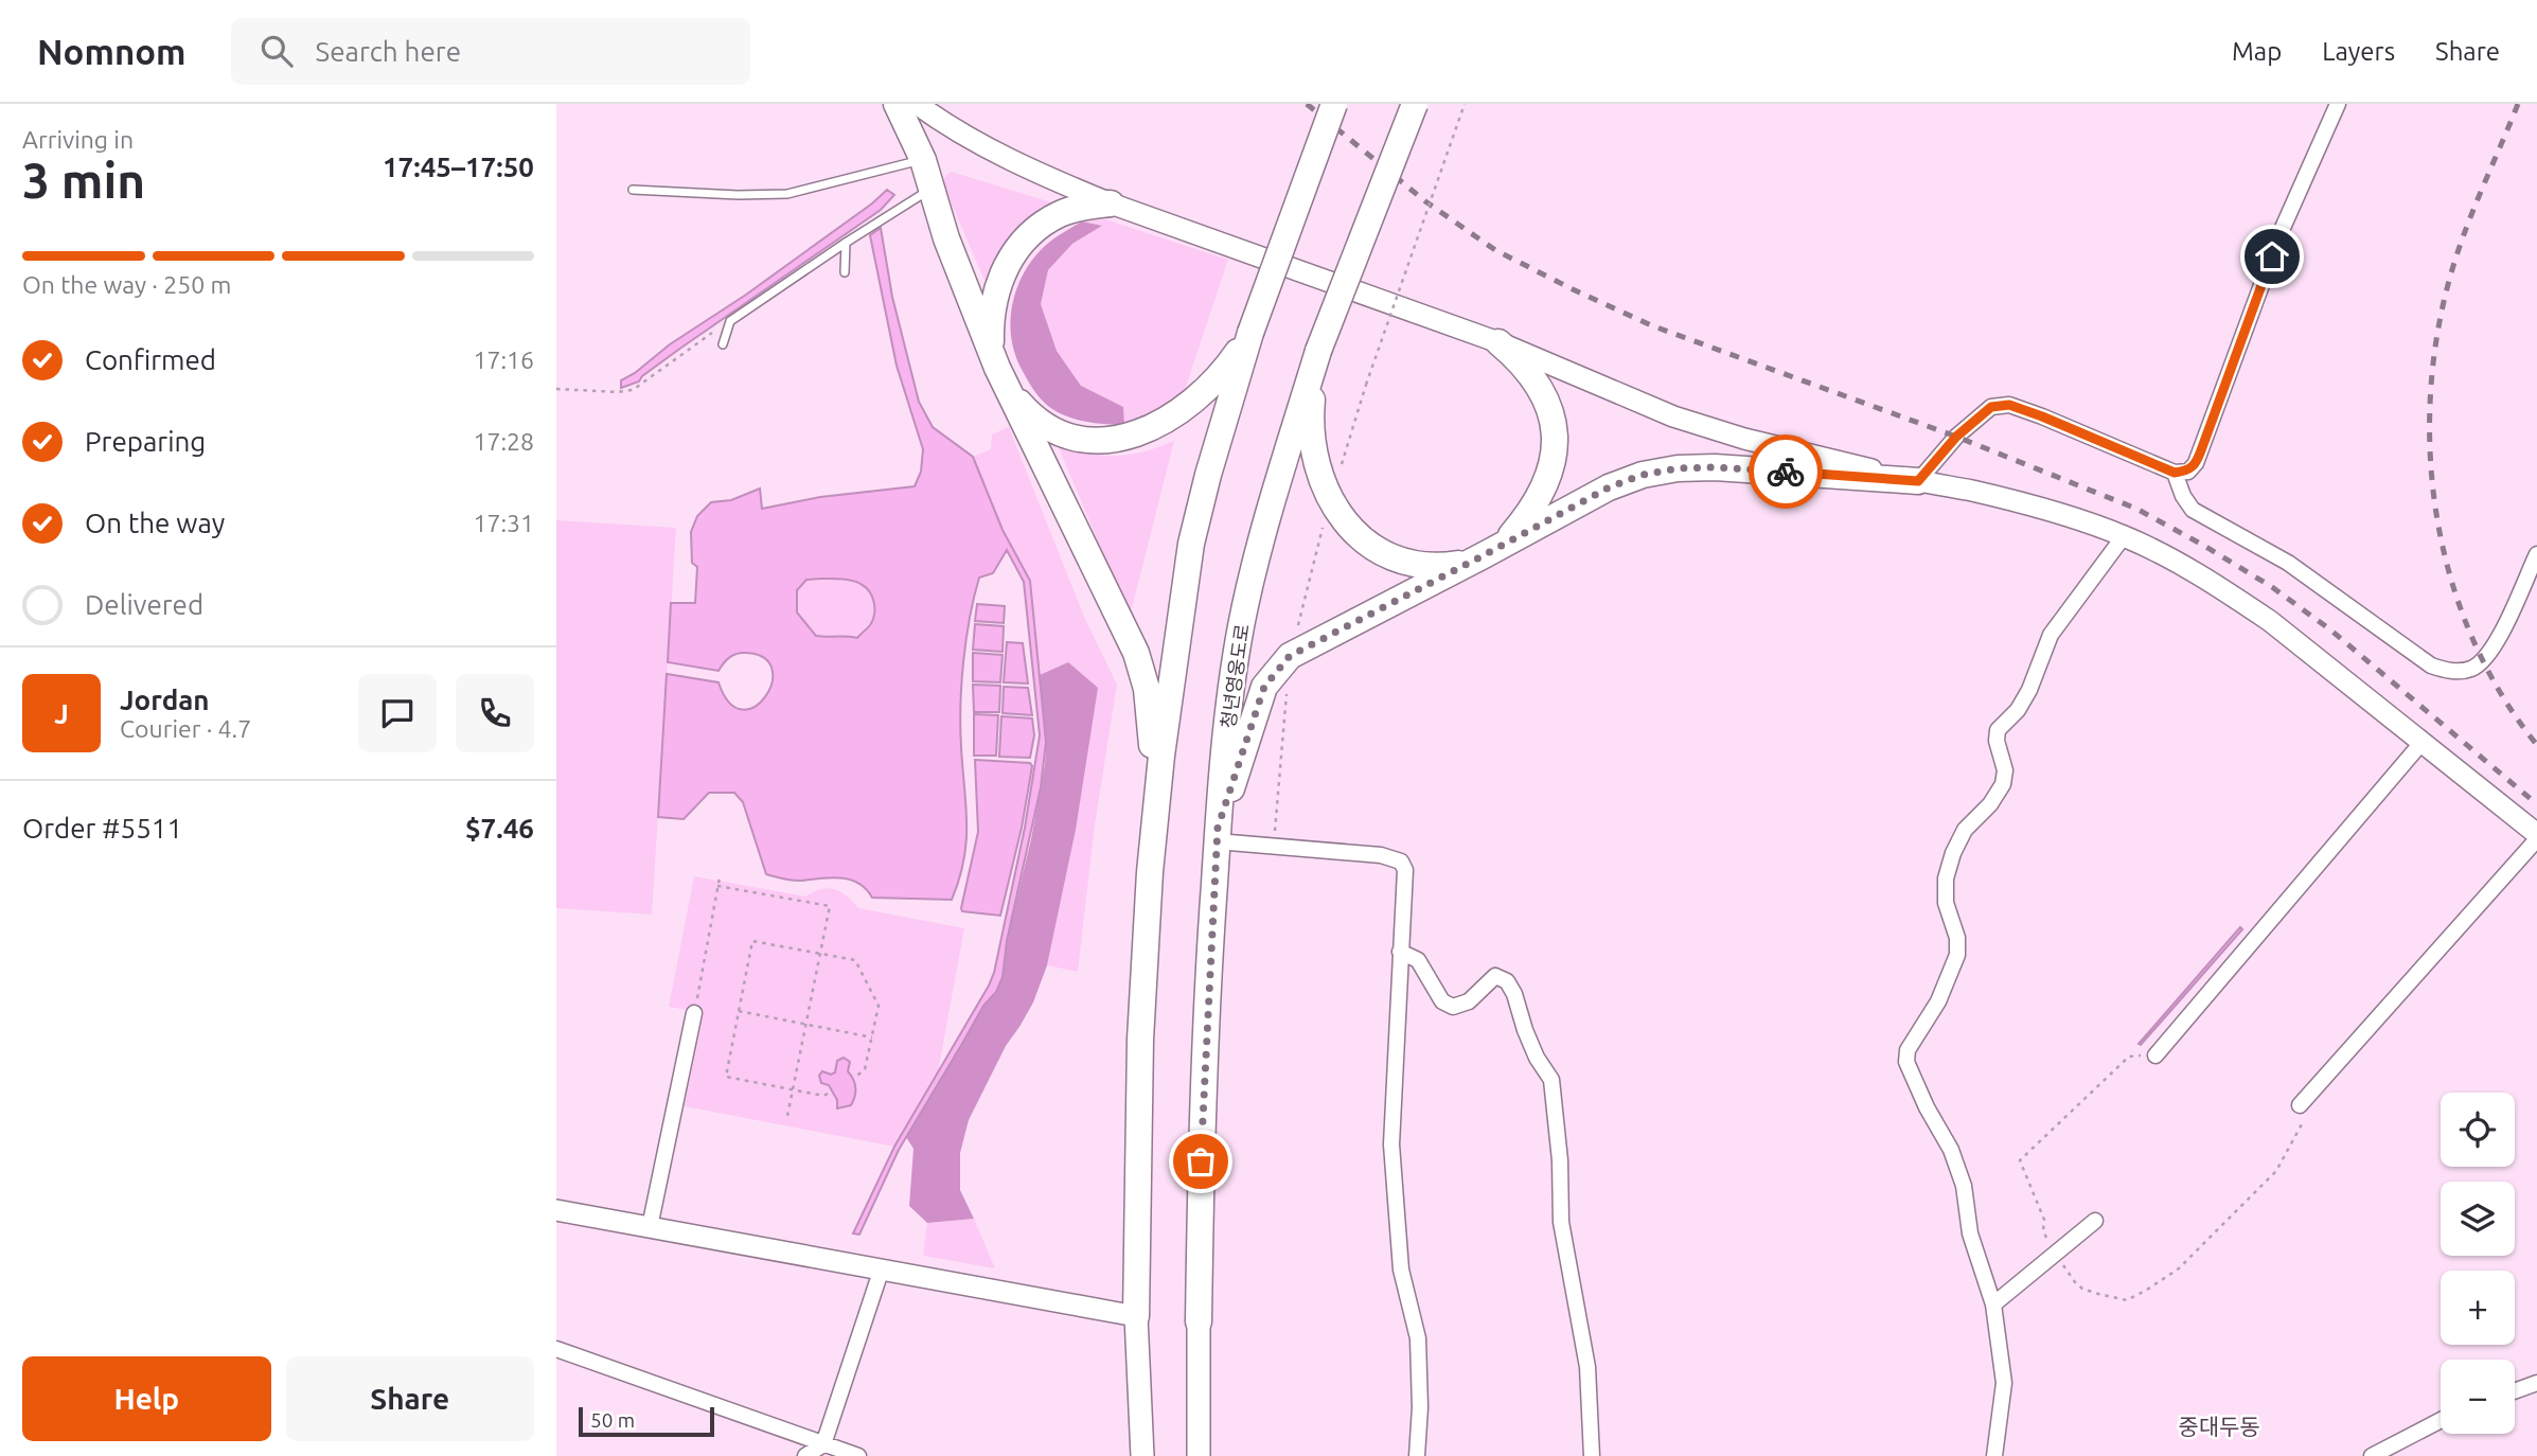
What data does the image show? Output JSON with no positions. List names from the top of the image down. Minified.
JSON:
{"streets":{"highway":["청년영웅도로"]},"districts":["중대두동"],"scale_bar":"50 m","page":{"header":"Nomnom","search":"Search here","nav":["Map","Layers","Share"],"heading":["3 min","Arriving in","17:45–17:50"],"panel":["Jordan","Courier · 4.7","Order #5511","$7.46"],"bar":"On the way · 250 m","list":[["Confirmed","17:16"],["Preparing","17:28"],["On the way","17:31"],"Delivered"],"round":"J","map_buttons":["+","−"],"buttons":["Help","Share"],"scale":"50 m"}}
